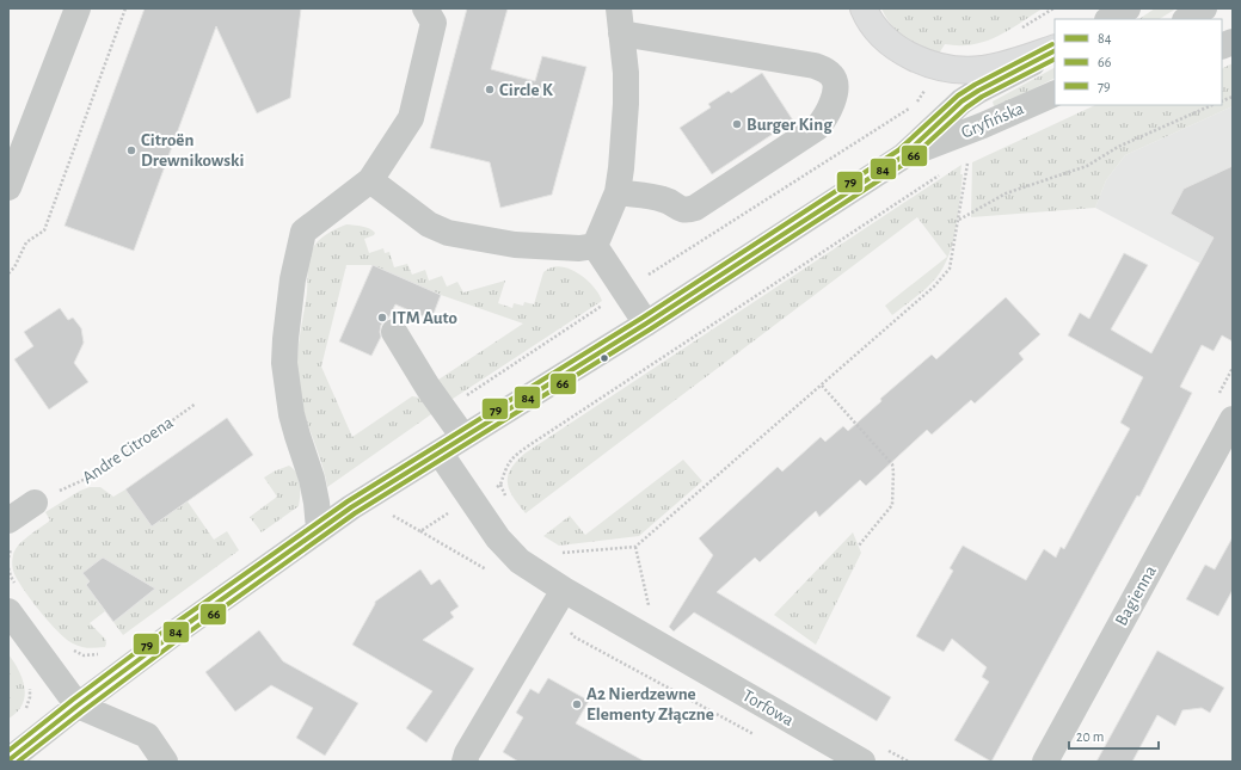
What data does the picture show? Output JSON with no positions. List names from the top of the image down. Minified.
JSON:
{"streets":{"street":["Gryfińska","Bagienna","Torfowa"],"path":["Andre Citroena"]},"crossings":[["Gryfińska","Torfowa"]],"places":["Circle K","Burger King","Citroën Drewnikowski","ITM Auto","A2 Nierdzewne Elementy Złączne"],"lines":["transit line 79","transit line 84","transit line 66"],"legend":["84","66","79"],"scale_bar":"20 m"}
